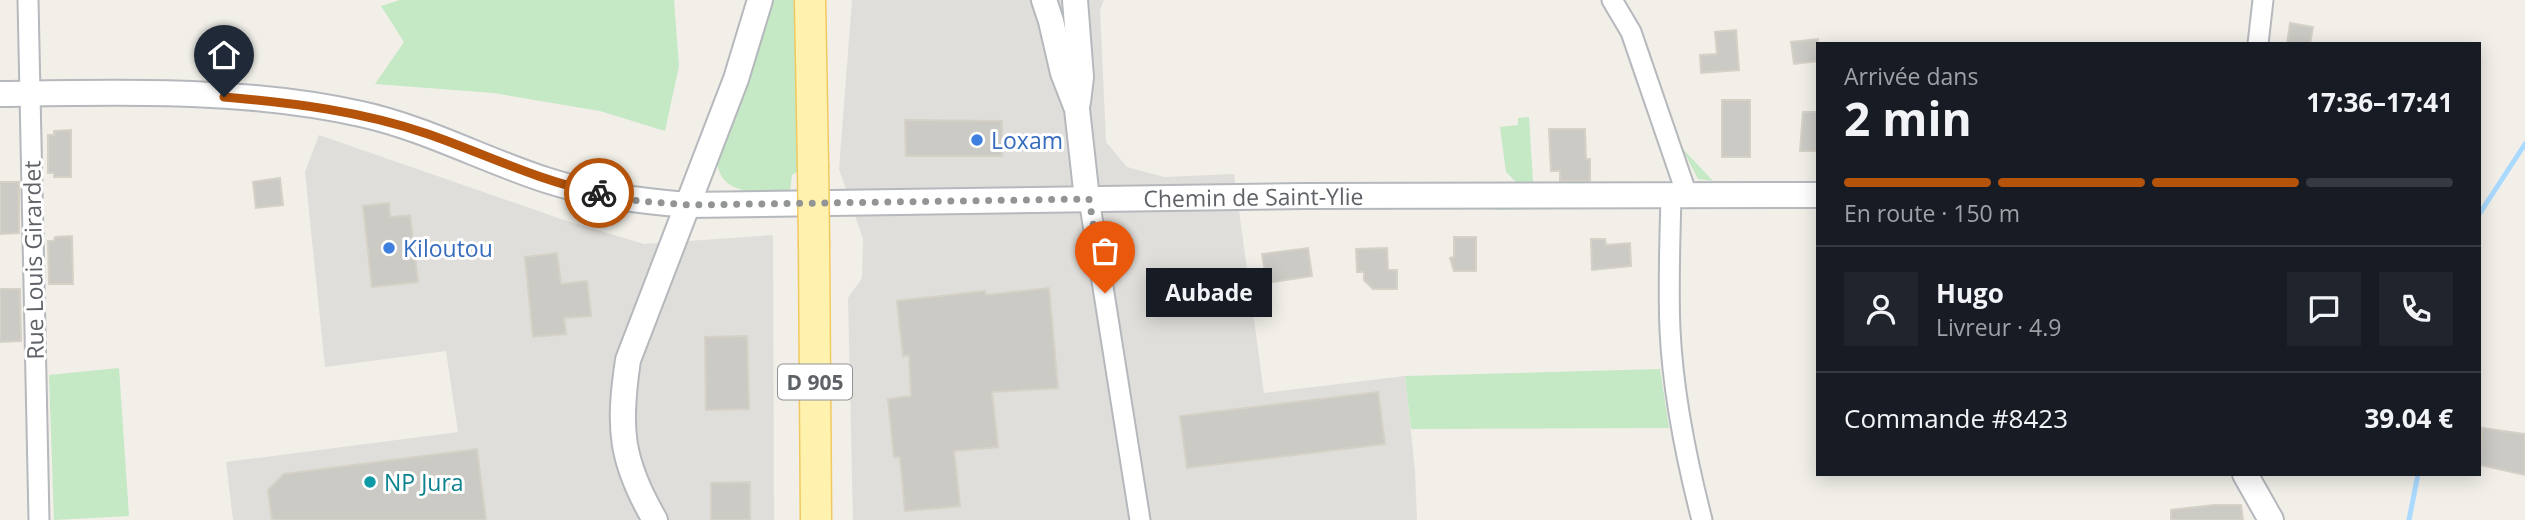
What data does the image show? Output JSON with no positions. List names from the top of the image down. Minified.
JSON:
{"streets":{"main road":["D 905"],"street":["Chemin de Saint-Ylie","Rue Louis Girardet"]},"crossings":[["Chemin de Saint-Ylie","Rue Louis Girardet"]],"places":["Loxam","Kiloutou","Aubade","NP Jura"],"page":{"heading":["2 min","Arrivée dans","17:36–17:41"],"panel":["Hugo","Livreur · 4.9","Commande #8423","39.04 €"],"bar":"En route · 150 m","bubble":"Aubade"}}
